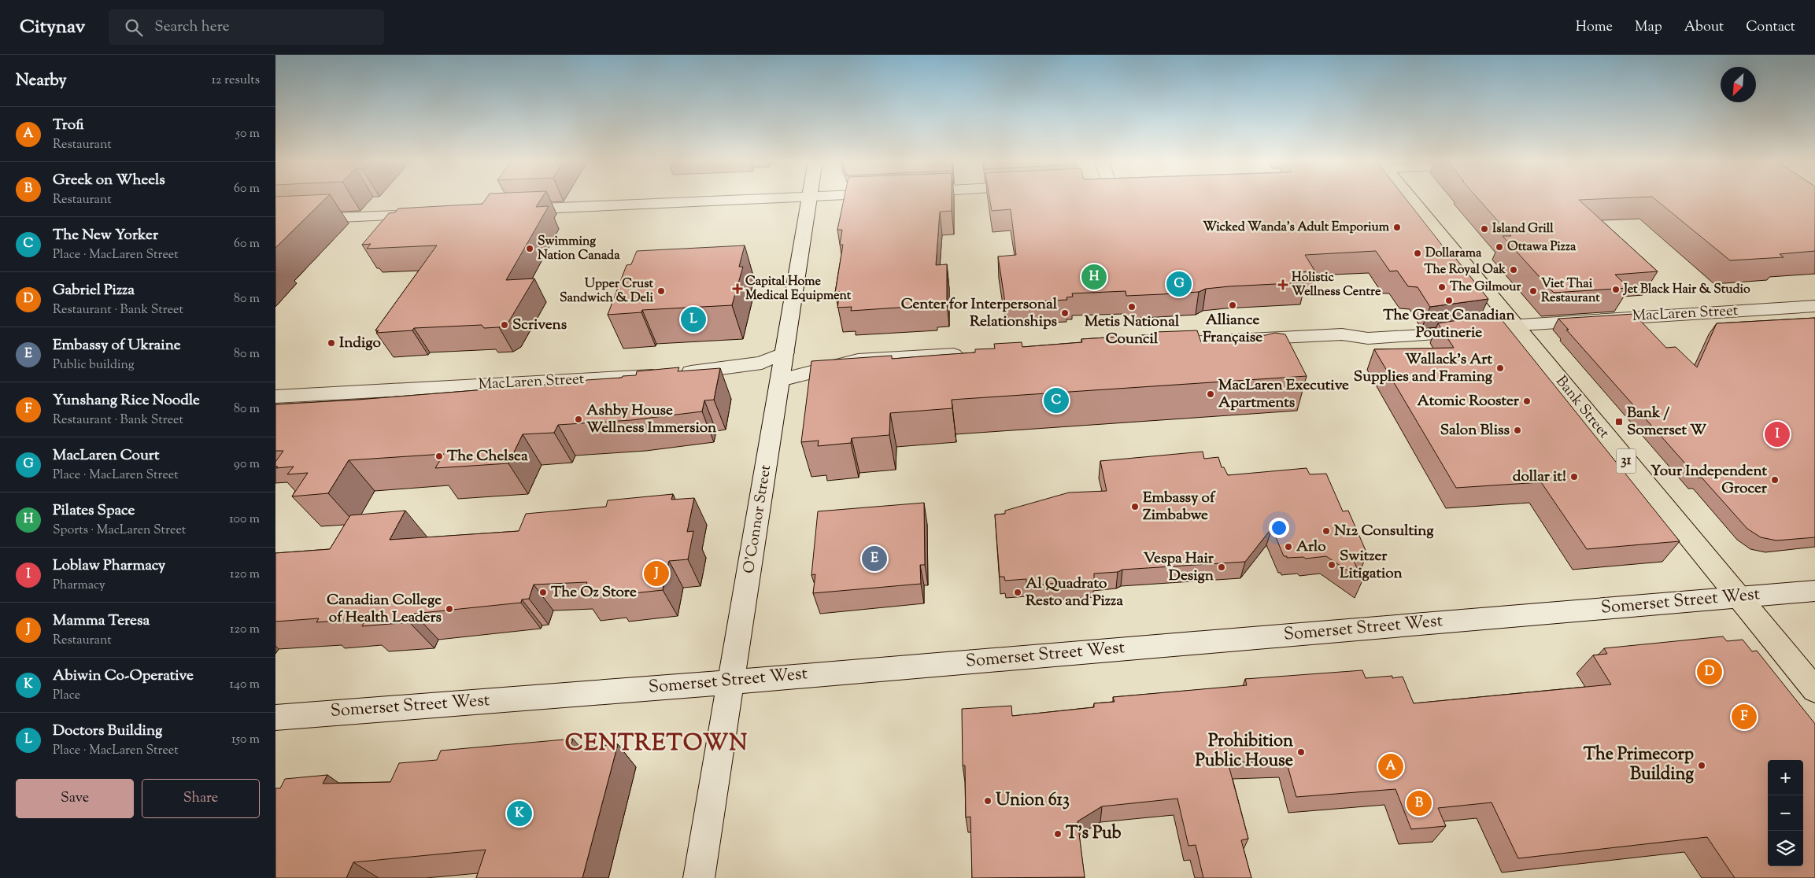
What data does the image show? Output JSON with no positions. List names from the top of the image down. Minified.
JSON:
{"streets":{"main road":["Bank Street","31"],"street":["MacLaren Street","O'Connor Street","Somerset Street West"]},"crossings":[["MacLaren Street","Bank Street"],["MacLaren Street","O'Connor Street"],["Bank Street","Somerset Street West"],["O'Connor Street","Somerset Street West"]],"districts":["CENTRETOWN"],"places":{"other":["Wicked Wanda's Adult Emporium","Island Grill","Ottawa Pizza","Swimming Nation Canada","Dollarama","The Royal Oak","The Gilmour","Jet Black Hair & Studio","Upper Crust Sandwich & Deli","Viet Thai Restaurant","The Great Canadian Poutinerie","Alliance Française","Metis National Council","Center for Interpersonal Relationships","Scrivens","Indigo","Wallack's Art Supplies and Framing","MacLaren Executive Apartments","Atomic Rooster","Ashby House Wellness Immersion","Salon Bliss","The Chelsea","dollar it!","Your Independent Grocer","Embassy of Zimbabwe","N12 Consulting","Arlo","Switzer Litigation","Vespa Hair Design","The Oz Store","Al Quadrato Resto and Pizza","Canadian College of Health Leaders","Prohibition Public House","The Primecorp Building","Union 613","T's Pub"],"health":["Holistic Wellness Centre","Capital Home Medical Equipment"],"transit":["Bank / Somerset W"]},"north":"bottom left","page":{"header":"Citynav","search":"Search here","nav":["Home","Map","About","Contact"],"heading":["Nearby","12 results"],"list":[{"mark":"A","name":"Trofi","note":"Restaurant","value":"50 m"},{"mark":"B","name":"Greek on Wheels","note":"Restaurant","value":"60 m"},{"mark":"C","name":"The New Yorker","note":"Place · MacLaren Street","value":"60 m"},{"mark":"D","name":"Gabriel Pizza","note":"Restaurant · Bank Street","value":"80 m"},{"mark":"E","name":"Embassy of Ukraine","note":"Public building","value":"80 m"},{"mark":"F","name":"Yunshang Rice Noodle","note":"Restaurant · Bank Street","value":"80 m"},{"mark":"G","name":"MacLaren Court","note":"Place · MacLaren Street","value":"90 m"},{"mark":"H","name":"Pilates Space","note":"Sports · MacLaren Street","value":"100 m"},{"mark":"I","name":"Loblaw Pharmacy","note":"Pharmacy","value":"120 m"},{"mark":"J","name":"Mamma Teresa","note":"Restaurant","value":"120 m"},{"mark":"K","name":"Abiwin Co-Operative","note":"Place","value":"140 m"},{"mark":"L","name":"Doctors Building","note":"Place · MacLaren Street","value":"150 m"}],"pins":["H","G","L","C","I","E","J","D","F","A","B","K"],"map_buttons":["+","−"],"buttons":["Save","Share"]}}
